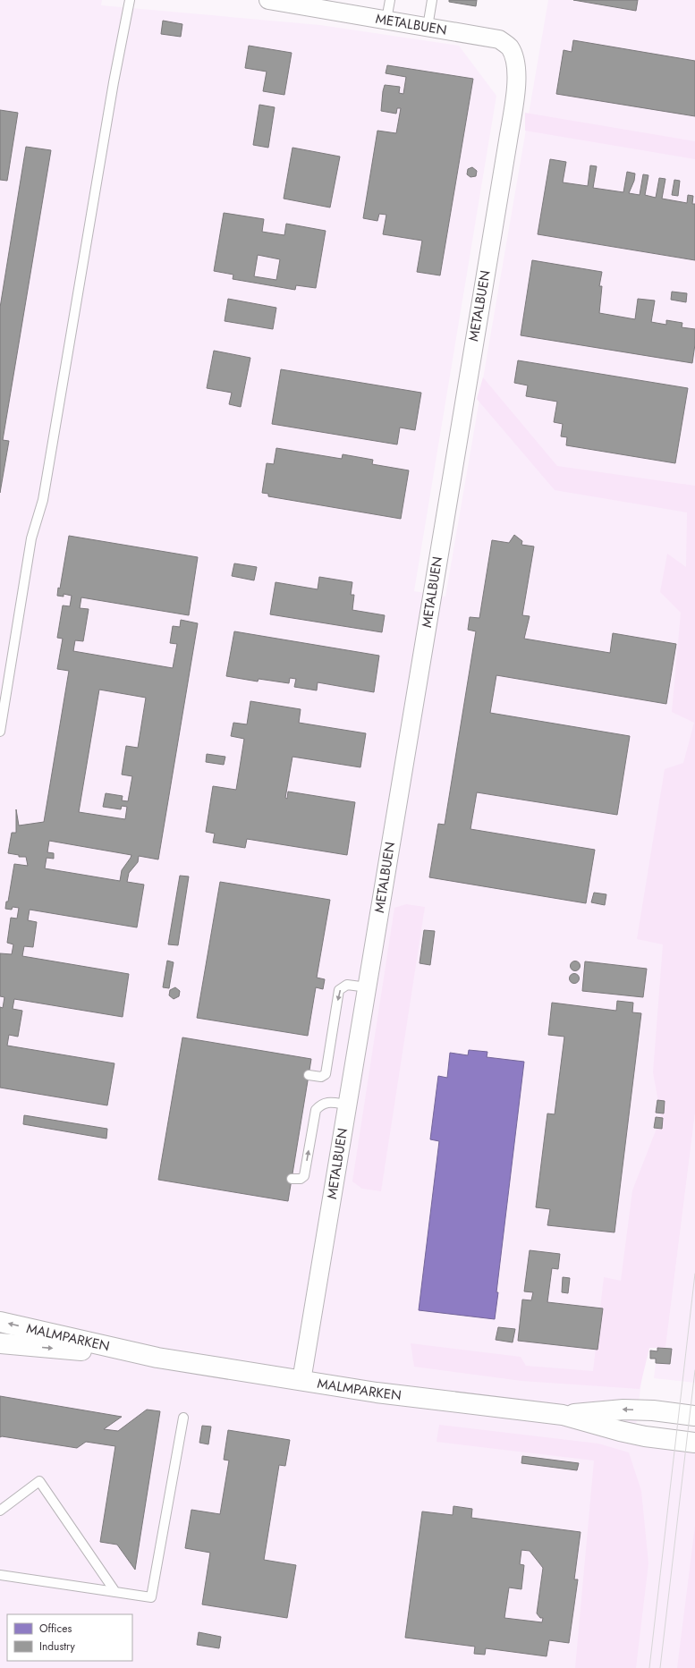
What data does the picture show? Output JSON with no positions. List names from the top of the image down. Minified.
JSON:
{"streets":{"street":["METALBUEN","MALMPARKEN"]},"crossings":[["METALBUEN","MALMPARKEN"]],"legend":["Offices","Industry"]}
